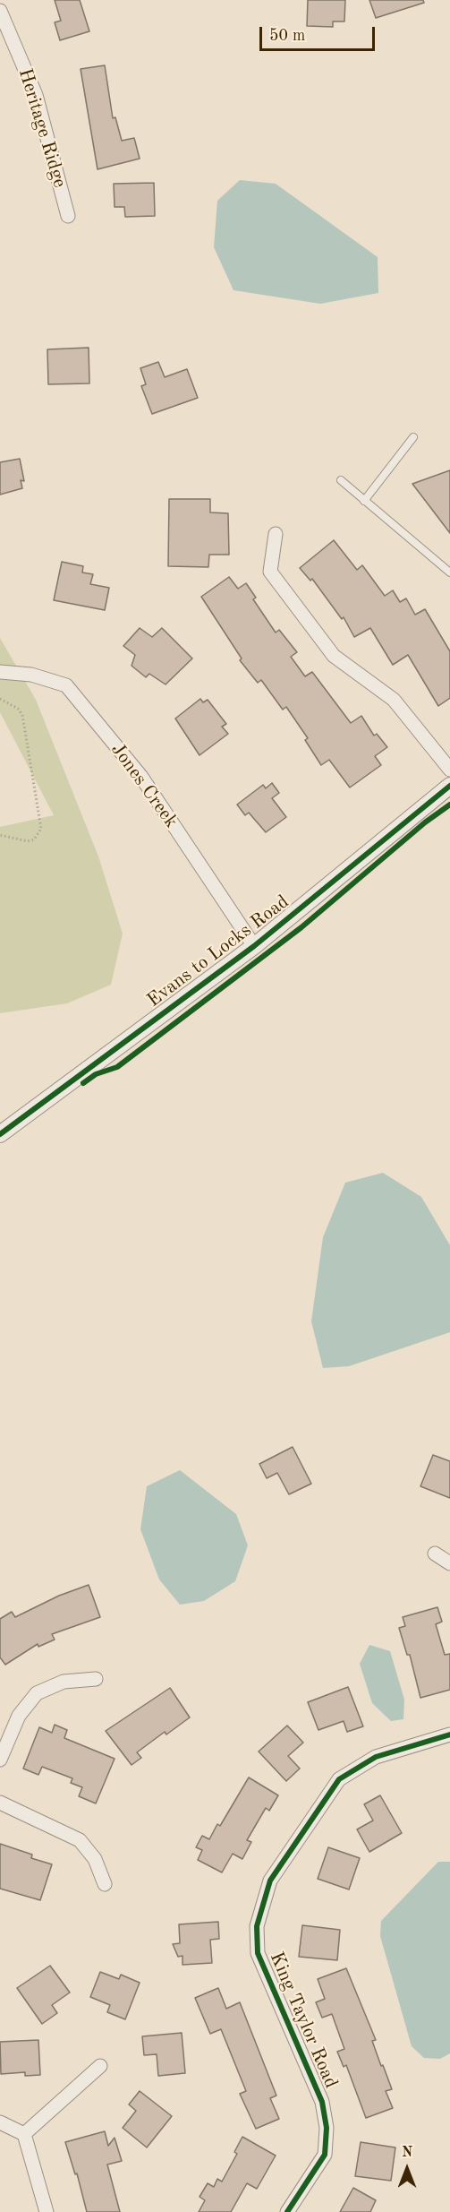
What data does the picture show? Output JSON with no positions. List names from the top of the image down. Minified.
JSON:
{"streets":{"street":["Heritage Ridge","Jones Creek","Evans to Locks Road","King Taylor Road"]},"crossings":[["Jones Creek","Evans to Locks Road"]],"scale_bar":"50 m","north":"top"}
